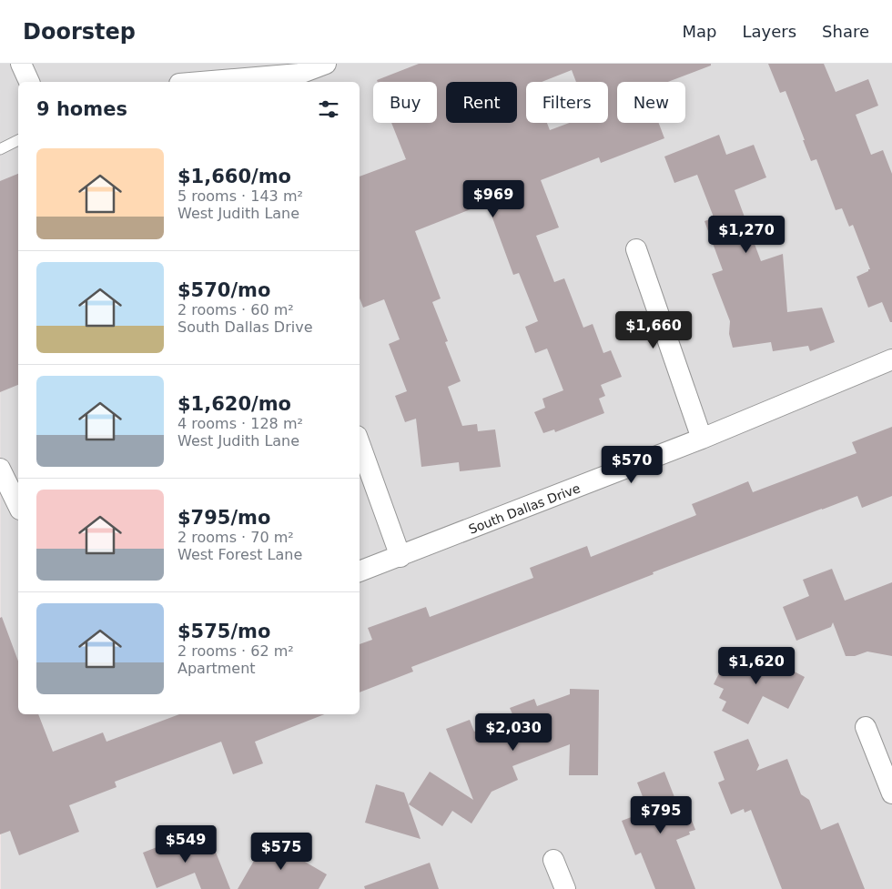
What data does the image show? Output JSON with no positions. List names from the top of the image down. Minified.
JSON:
{"streets":{"street":["South Dallas Drive"]},"page":{"header":"Doorstep","nav":["Map","Layers","Share"],"chip":["Buy","Rent","Filters","New"],"heading":"9 homes","list":[{"name":"$1,660/mo","note":"5 rooms · 143 m² · West Judith Lane"},{"name":"$570/mo","note":"2 rooms · 60 m² · South Dallas Drive"},{"name":"$1,620/mo","note":"4 rooms · 128 m² · West Judith Lane"},{"name":"$795/mo","note":"2 rooms · 70 m² · West Forest Lane"},{"name":"$575/mo","note":"2 rooms · 62 m² · Apartment"}],"price":["$969","$1,270","$1,660","$570","$1,620","$2,030","$795","$549","$575"]}}
